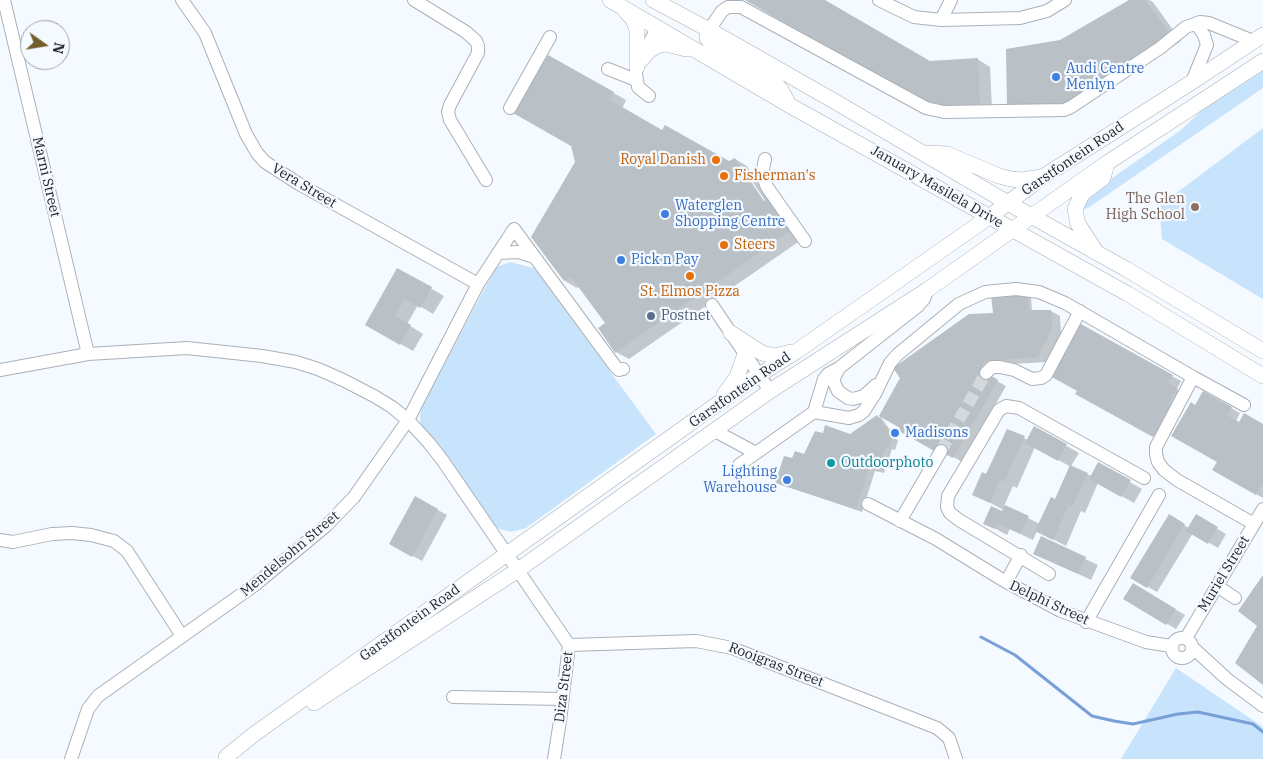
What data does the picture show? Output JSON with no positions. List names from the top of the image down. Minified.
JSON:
{"streets":{"main road":["Garstfontein Road","January Masilela Drive"],"street":["Marni Street","Vera Street","Mendelsohn Street","Muriel Street","Delphi Street","Rooigras Street","Diza Street"]},"crossings":[["Garstfontein Road","January Masilela Drive"],["Garstfontein Road","Diza Street"],["Marni Street","Diza Street"],["Vera Street","Mendelsohn Street"],["Mendelsohn Street","Diza Street"],["Muriel Street","Delphi Street"],["Rooigras Street","Diza Street"]],"places":["Audi Centre Menlyn","Royal Danish","Fisherman's","The Glen High School","Waterglen Shopping Centre","Steers","Pick n Pay","St. Elmos Pizza","Postnet","Madisons","Outdoorphoto","Lighting Warehouse"],"north":"right"}
